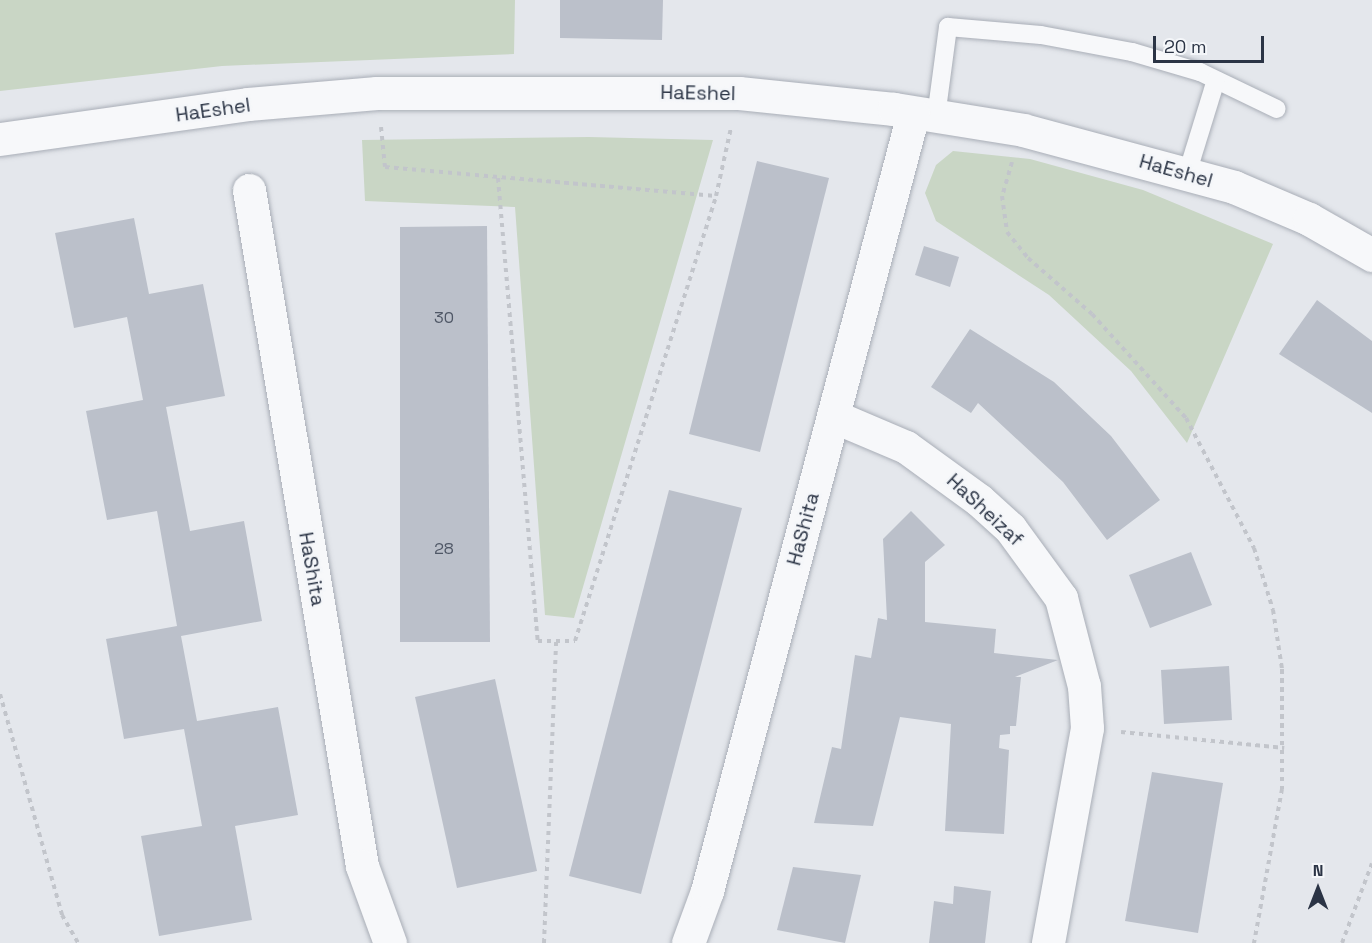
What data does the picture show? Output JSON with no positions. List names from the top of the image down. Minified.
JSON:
{"streets":{"street":["HaEshel","HaSheizaf","HaShita"]},"crossings":[["HaEshel","HaShita"],["HaSheizaf","HaShita"]],"house_numbers":["30","28"],"scale_bar":"20 m","north":"top"}
